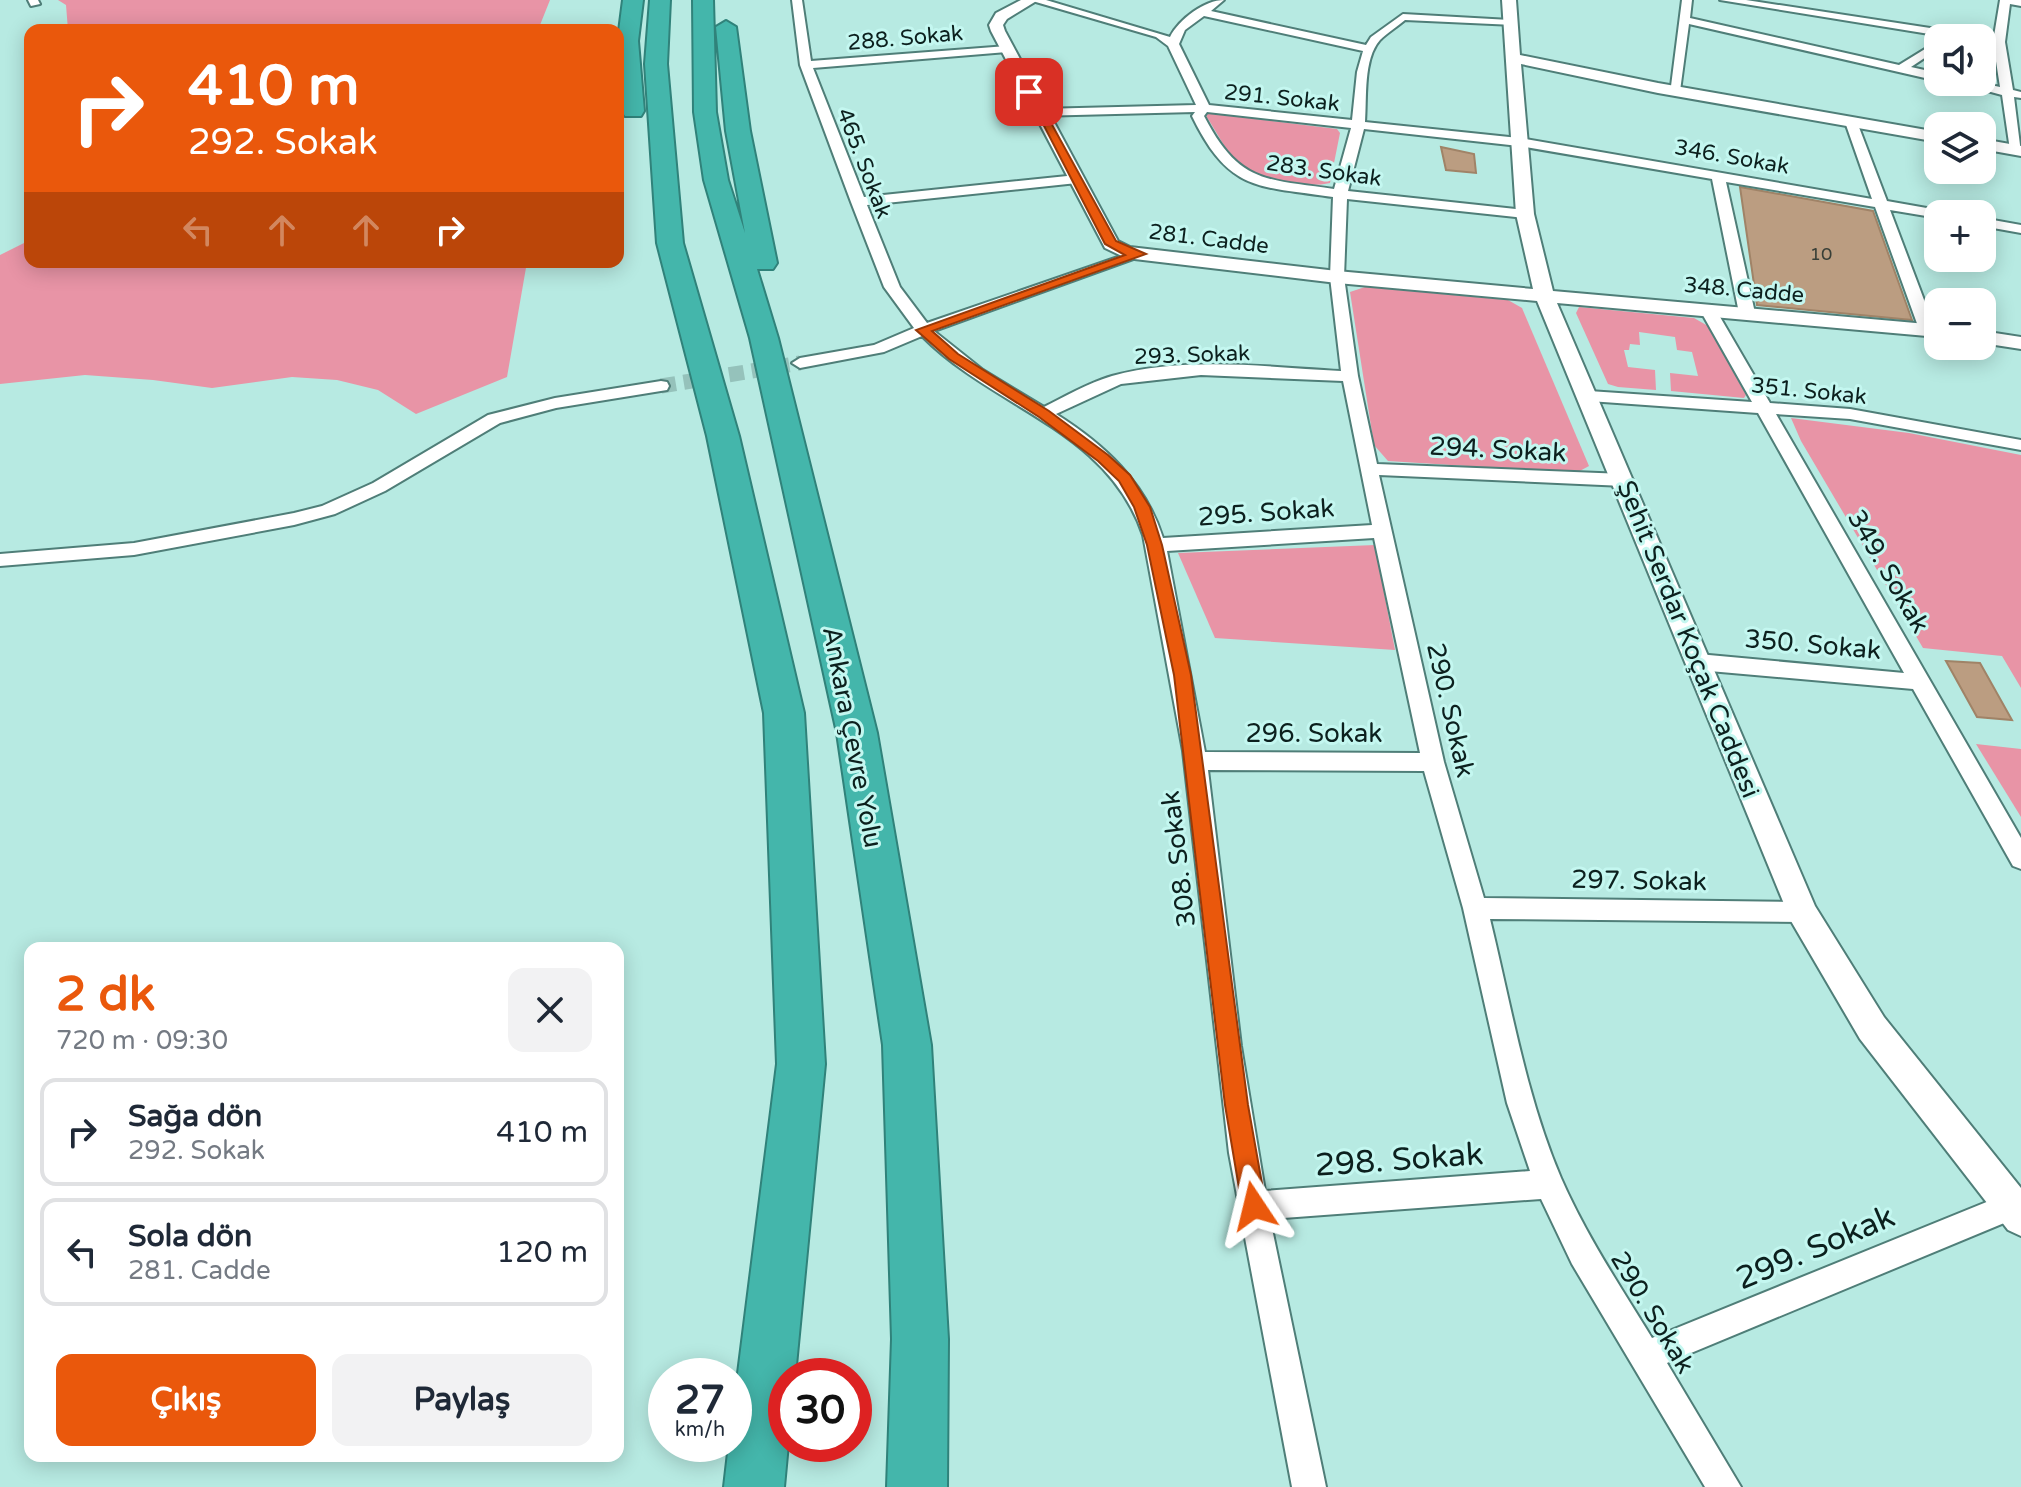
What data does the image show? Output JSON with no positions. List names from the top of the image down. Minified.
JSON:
{"streets":{"highway":["Ankara Çevre Yolu"],"street":["288. Sokak","291. Sokak","346. Sokak","465. Sokak","283. Sokak","281. Cadde","348. Cadde","293. Sokak","351. Sokak","294. Sokak","295. Sokak","349. Sokak","Şehit Serdar Koçak Caddesi","350. Sokak","290. Sokak","296. Sokak","308. Sokak","297. Sokak","298. Sokak","299. Sokak"]},"crossings":[["288. Sokak","465. Sokak"],["288. Sokak","281. Cadde"],["291. Sokak","346. Sokak"],["291. Sokak","283. Sokak"],["291. Sokak","281. Cadde"],["291. Sokak","Şehit Serdar Koçak Caddesi"],["291. Sokak","290. Sokak"],["346. Sokak","Şehit Serdar Koçak Caddesi"],["465. Sokak","308. Sokak"],["283. Sokak","Şehit Serdar Koçak Caddesi"],["283. Sokak","290. Sokak"],["281. Cadde","348. Cadde"],["281. Cadde","Şehit Serdar Koçak Caddesi"],["281. Cadde","290. Sokak"],["348. Cadde","349. Sokak"],["348. Cadde","Şehit Serdar Koçak Caddesi"],["293. Sokak","290. Sokak"],["293. Sokak","308. Sokak"],["351. Sokak","349. Sokak"],["351. Sokak","Şehit Serdar Koçak Caddesi"],["294. Sokak","Şehit Serdar Koçak Caddesi"],["294. Sokak","290. Sokak"],["295. Sokak","290. Sokak"],["295. Sokak","308. Sokak"],["349. Sokak","350. Sokak"],["Şehit Serdar Koçak Caddesi","350. Sokak"],["Şehit Serdar Koçak Caddesi","297. Sokak"],["Şehit Serdar Koçak Caddesi","299. Sokak"],["290. Sokak","296. Sokak"],["290. Sokak","297. Sokak"],["290. Sokak","298. Sokak"],["290. Sokak","299. Sokak"],["296. Sokak","308. Sokak"],["308. Sokak","298. Sokak"]],"house_numbers":["10"],"page":{"map_buttons":["+","−"],"turn":["410 m","292. Sokak"],"heading":["2 dk","720 m · 09:30"],"list":[{"name":"Sağa dön","note":"292. Sokak","value":"410 m"},{"name":"Sola dön","note":"281. Cadde","value":"120 m"}],"buttons":["Çıkış","Paylaş"],"speed":"27 km/h","limit":"30"}}
